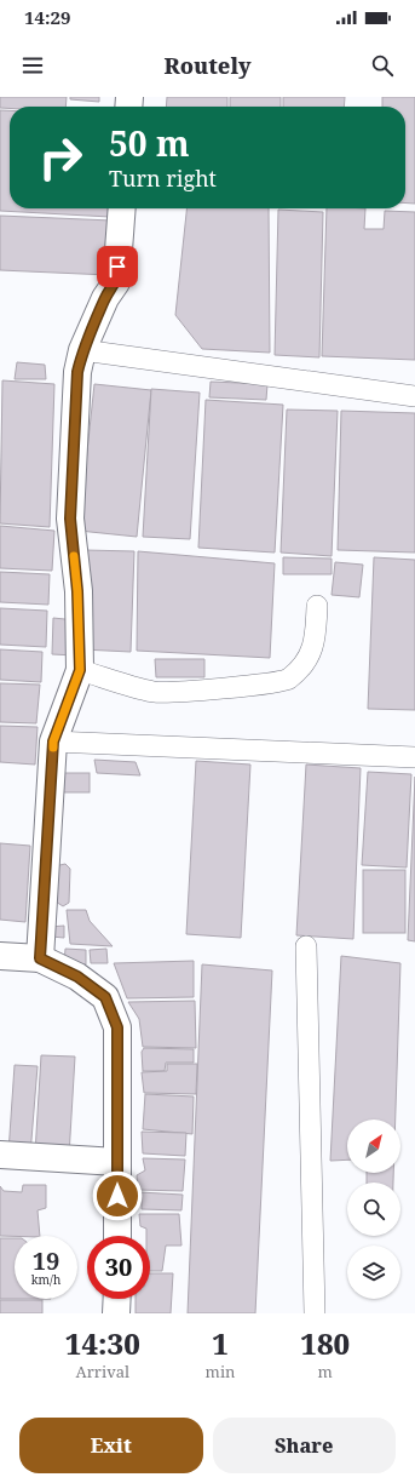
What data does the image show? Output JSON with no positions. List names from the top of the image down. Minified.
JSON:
{"north":"top right","page":{"status":"14:29","header":"Routely","turn":["50 m","Turn right"],"speed":"19 km/h","limit":"30","eta":["14:30","Arrival","1","min","180","m"],"buttons":["Exit","Share"]}}
